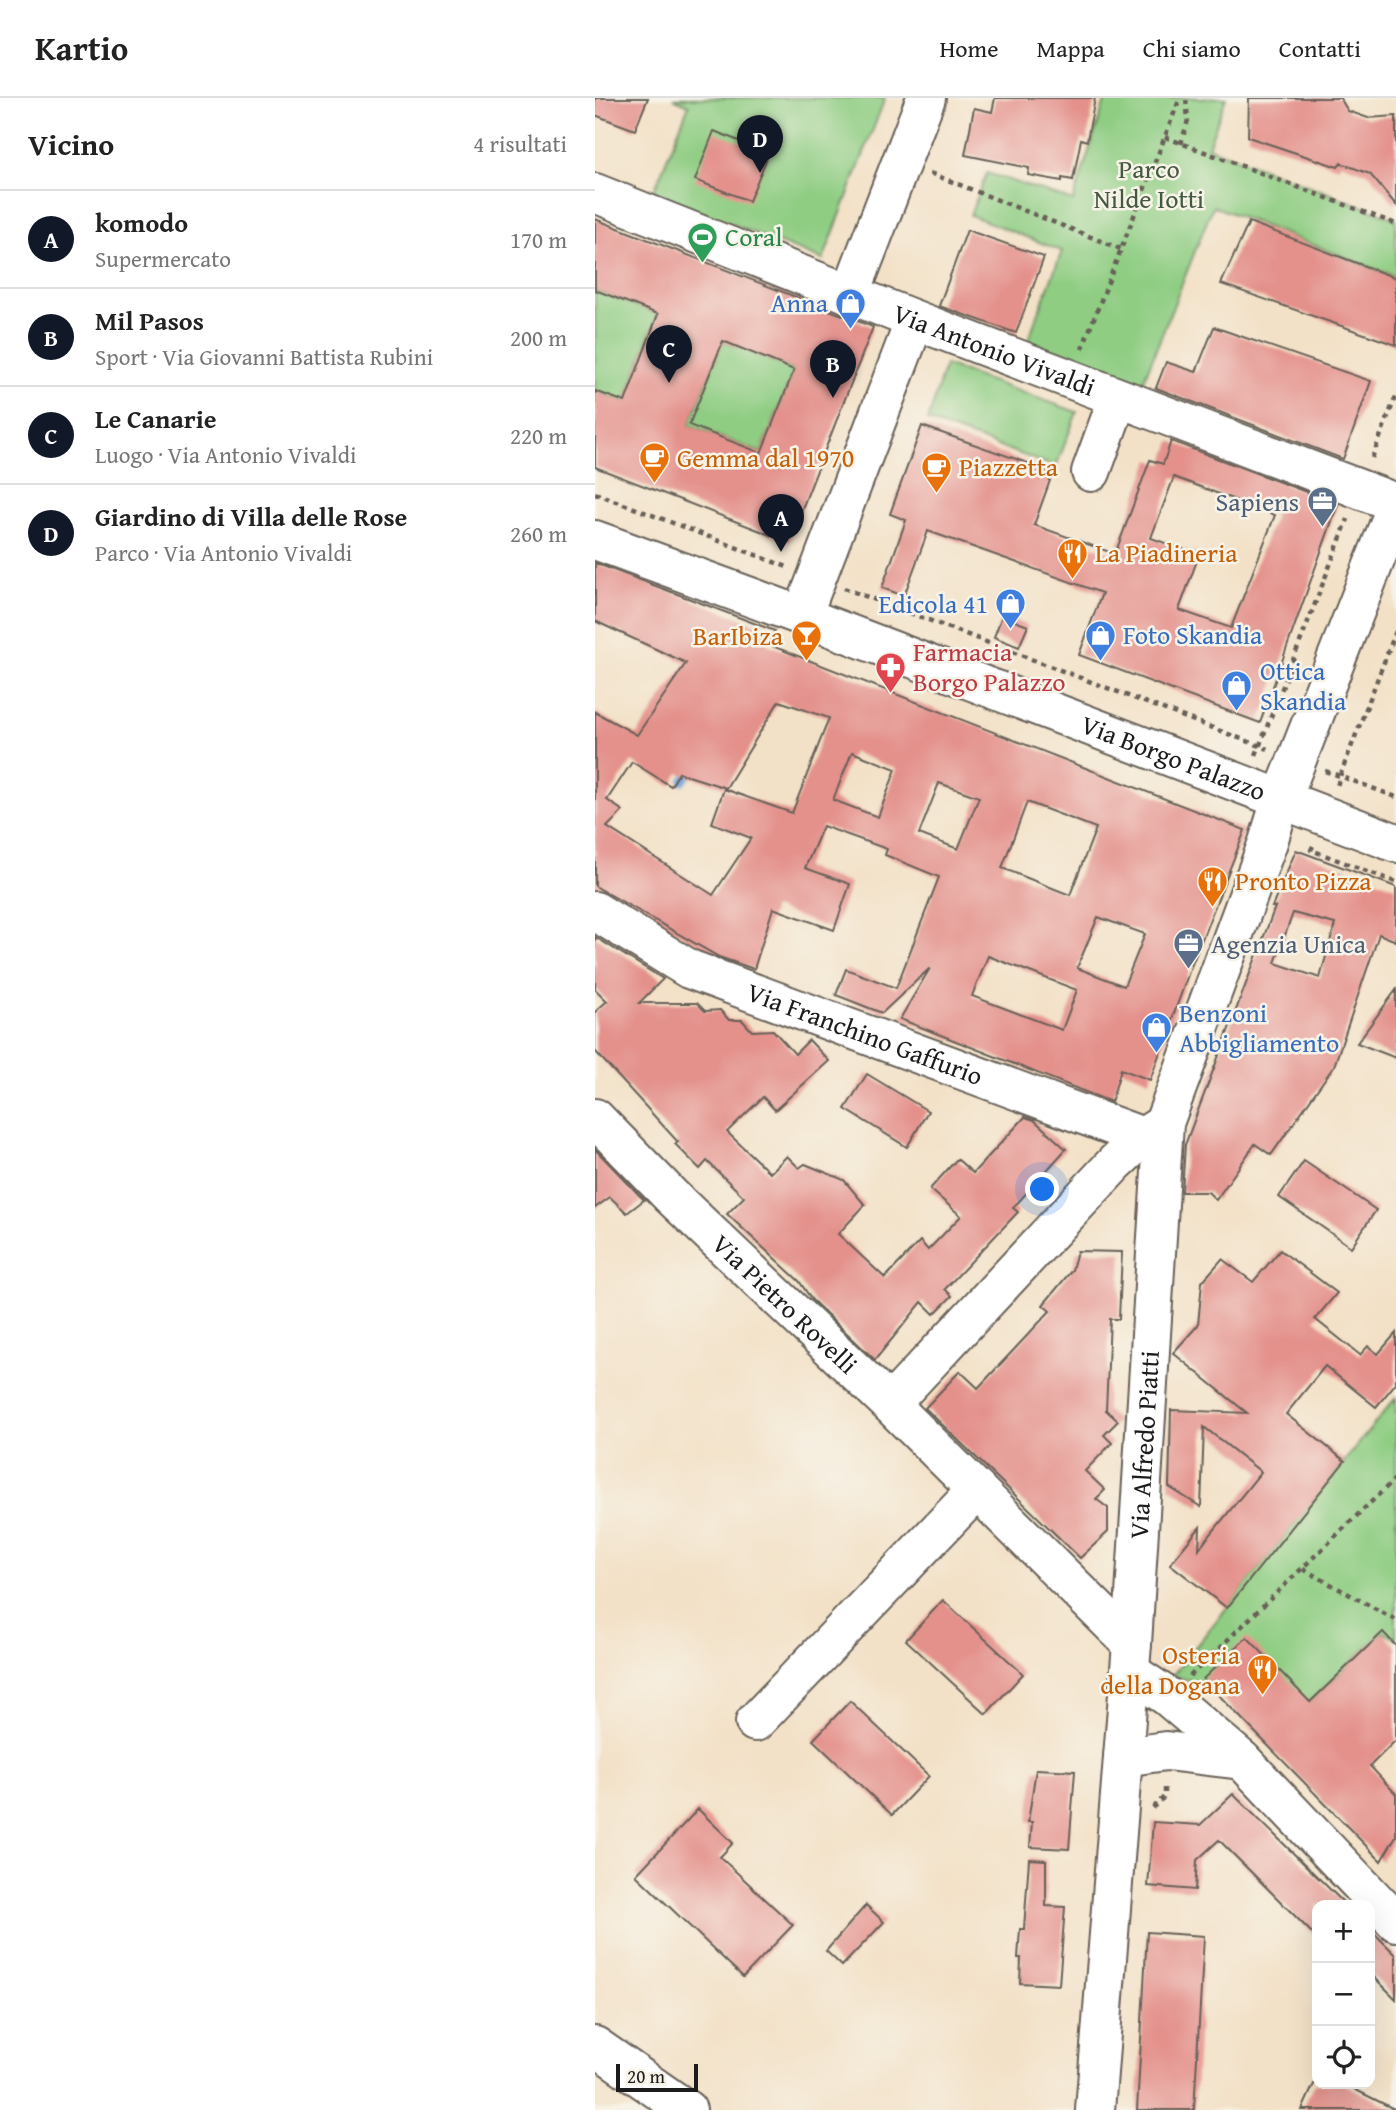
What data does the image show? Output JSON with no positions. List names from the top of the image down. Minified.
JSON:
{"streets":{"street":["Via Antonio Vivaldi","Via Borgo Palazzo","Via Franchino Gaffurio","Via Pietro Rovelli","Via Alfredo Piatti"]},"crossings":[["Via Antonio Vivaldi","Via Alfredo Piatti"],["Via Borgo Palazzo","Via Alfredo Piatti"],["Via Franchino Gaffurio","Via Alfredo Piatti"],["Via Pietro Rovelli","Via Alfredo Piatti"]],"parks":["Parco Nilde Iotti"],"places":{"sports":["Coral"],"shop":["Anna","Edicola 41","Foto Skandia","Ottica Skandia","Benzoni Abbigliamento"],"cafe":["Gemma dal 1970","Piazzetta"],"office":["Sapiens","Agenzia Unica"],"restaurant":["La Piadineria","Pronto Pizza","Osteria della Dogana"],"bar":["BarIbiza"],"pharmacy":["Farmacia Borgo Palazzo"]},"scale_bar":"20 m","page":{"header":"Kartio","nav":["Home","Mappa","Chi siamo","Contatti"],"heading":["Vicino","4 risultati"],"pins":["D","C","B","A"],"list":[{"mark":"A","name":"komodo","note":"Supermercato","value":"170 m"},{"mark":"B","name":"Mil Pasos","note":"Sport · Via Giovanni Battista Rubini","value":"200 m"},{"mark":"C","name":"Le Canarie","note":"Luogo · Via Antonio Vivaldi","value":"220 m"},{"mark":"D","name":"Giardino di Villa delle Rose","note":"Parco · Via Antonio Vivaldi","value":"260 m"}],"map_buttons":["+","−"],"scale":"20 m"}}
